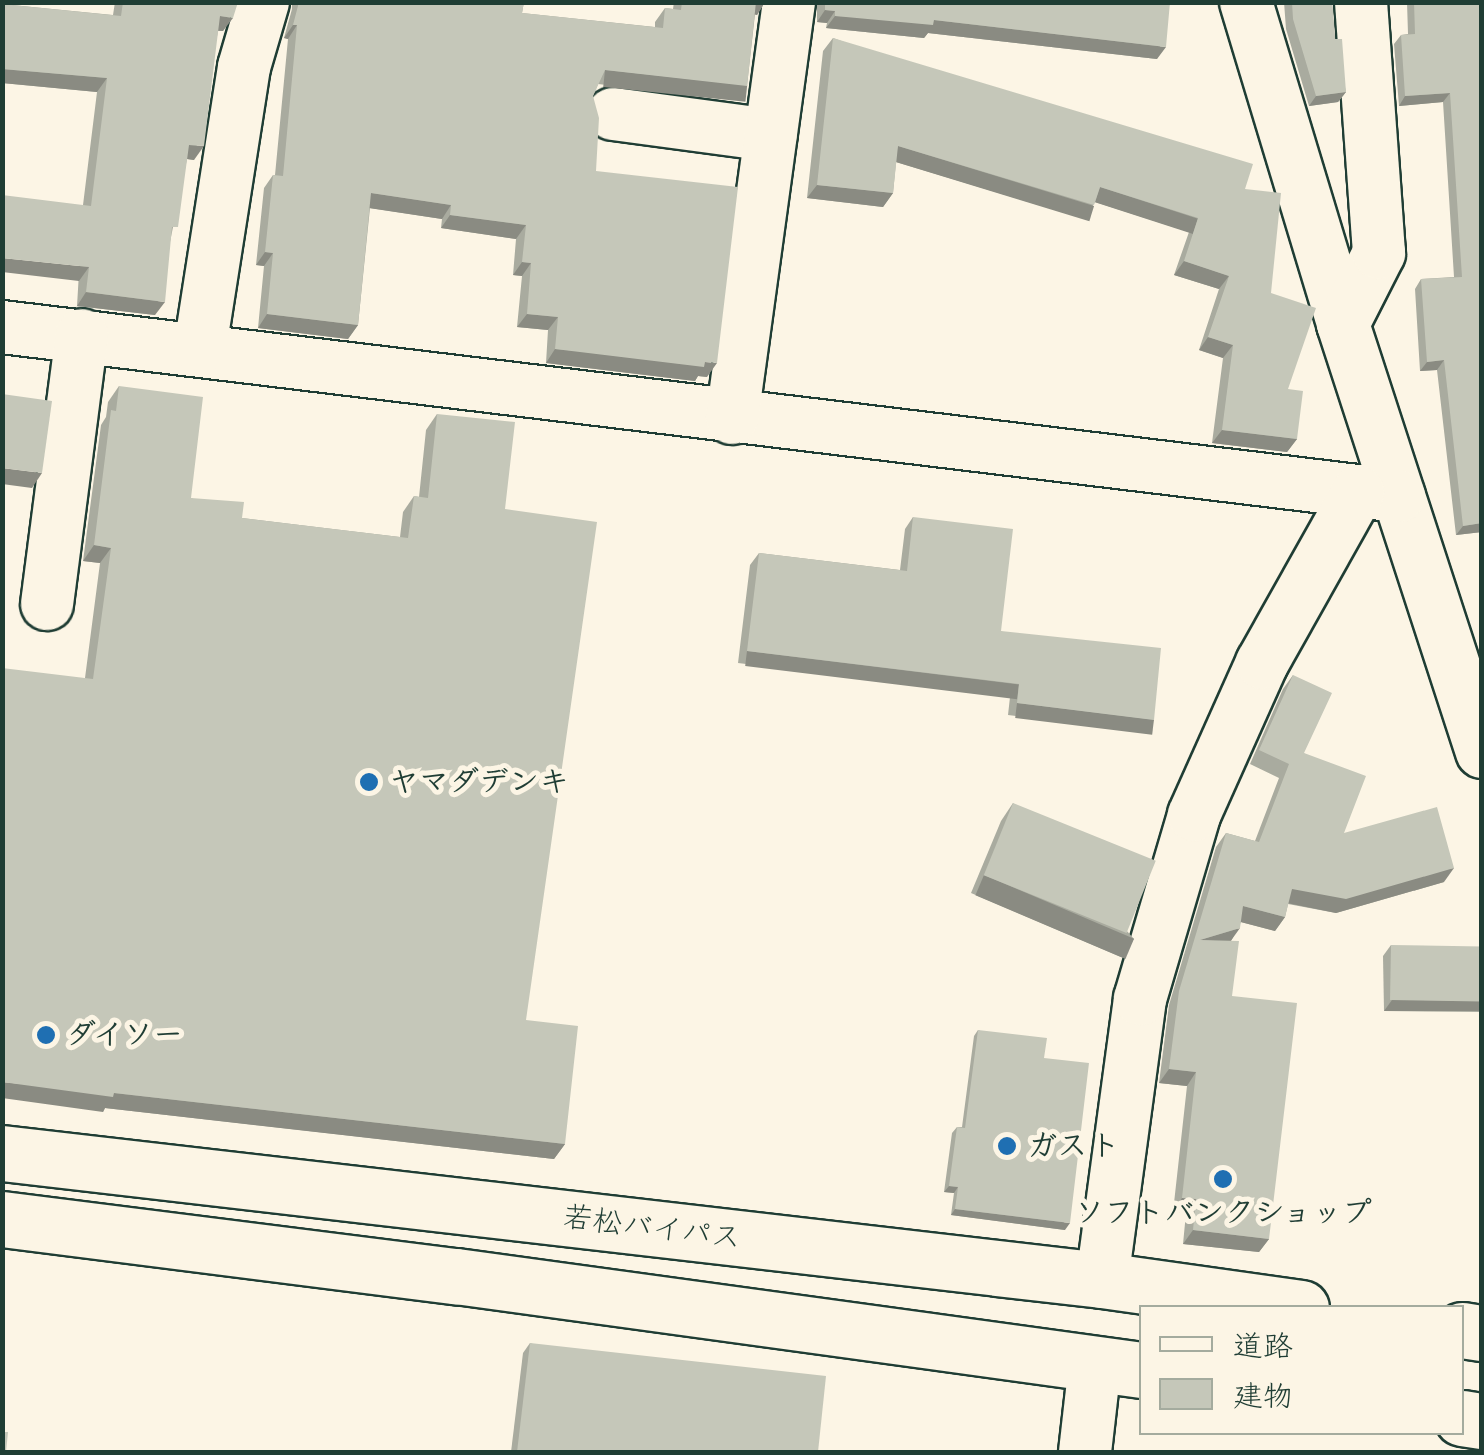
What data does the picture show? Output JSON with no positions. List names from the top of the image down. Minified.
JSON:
{"streets":{"highway":["若松バイパス"]},"places":["ヤマダデンキ","ダイソー","ガスト","ソフトバンクショップ"],"legend":["道路","建物"]}
